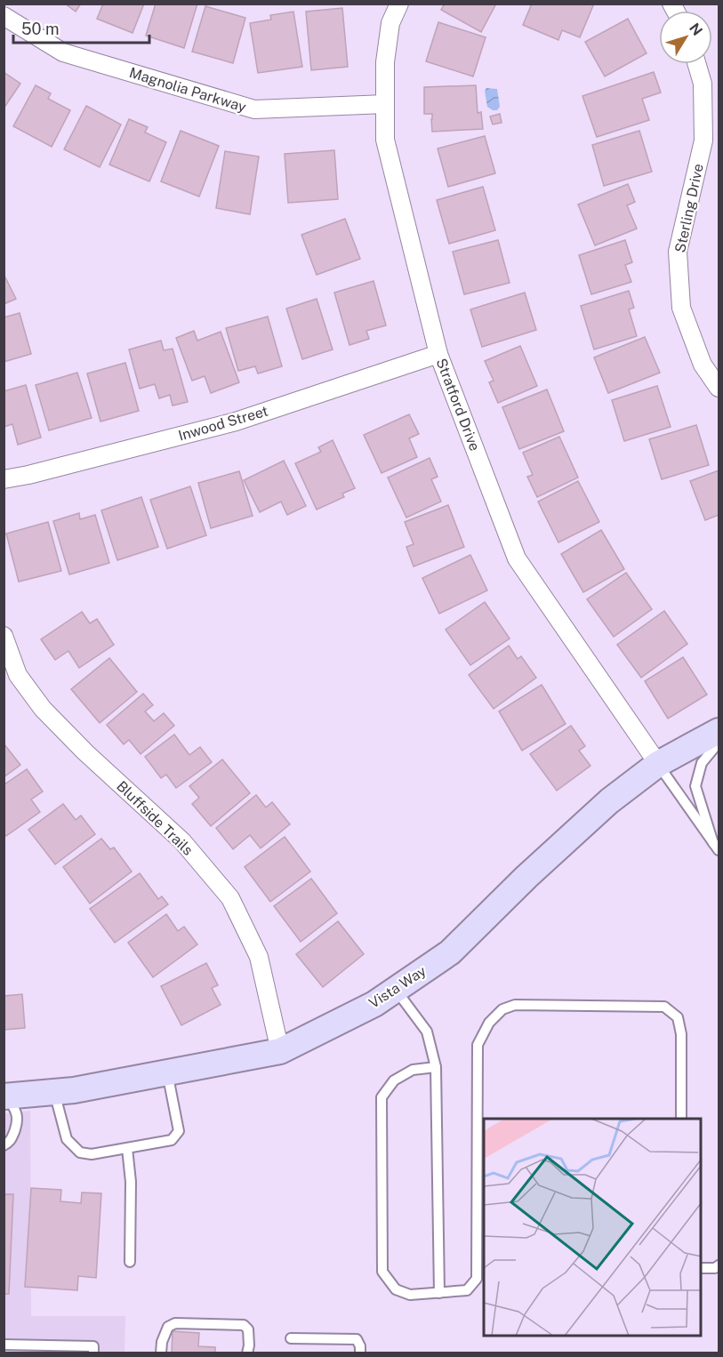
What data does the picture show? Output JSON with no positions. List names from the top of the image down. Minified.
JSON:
{"streets":{"street":["Magnolia Parkway","Sterling Drive","Stratford Drive","Inwood Street","Bluffside Trails","Vista Way"]},"crossings":[["Magnolia Parkway","Stratford Drive"],["Stratford Drive","Inwood Street"],["Stratford Drive","Vista Way"],["Bluffside Trails","Vista Way"]],"scale_bar":"50 m","north":"top right"}
